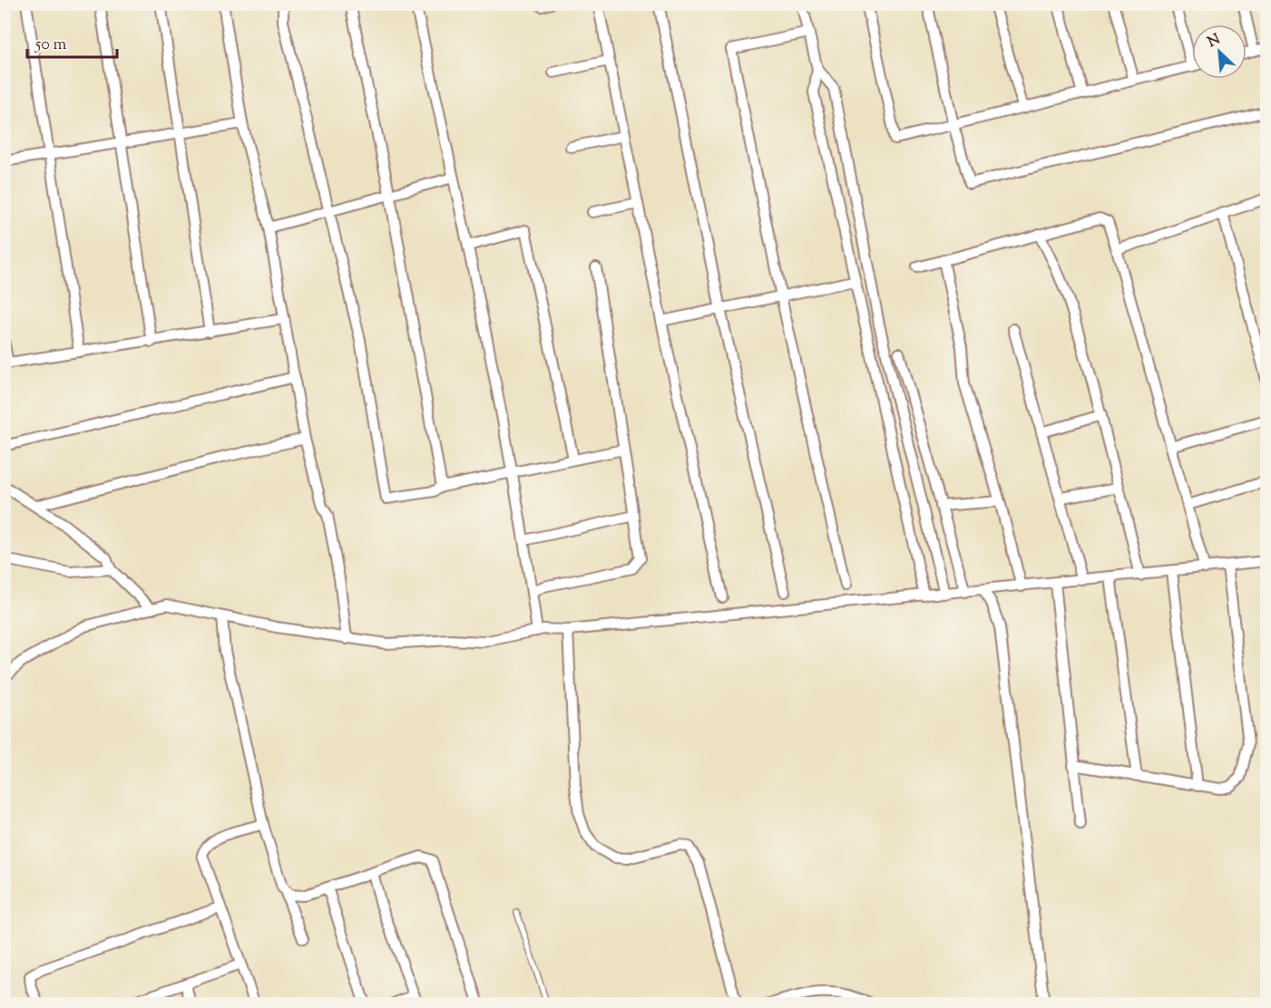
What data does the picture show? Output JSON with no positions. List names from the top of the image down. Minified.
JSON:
{"scale_bar":"50 m","north":"top left"}
